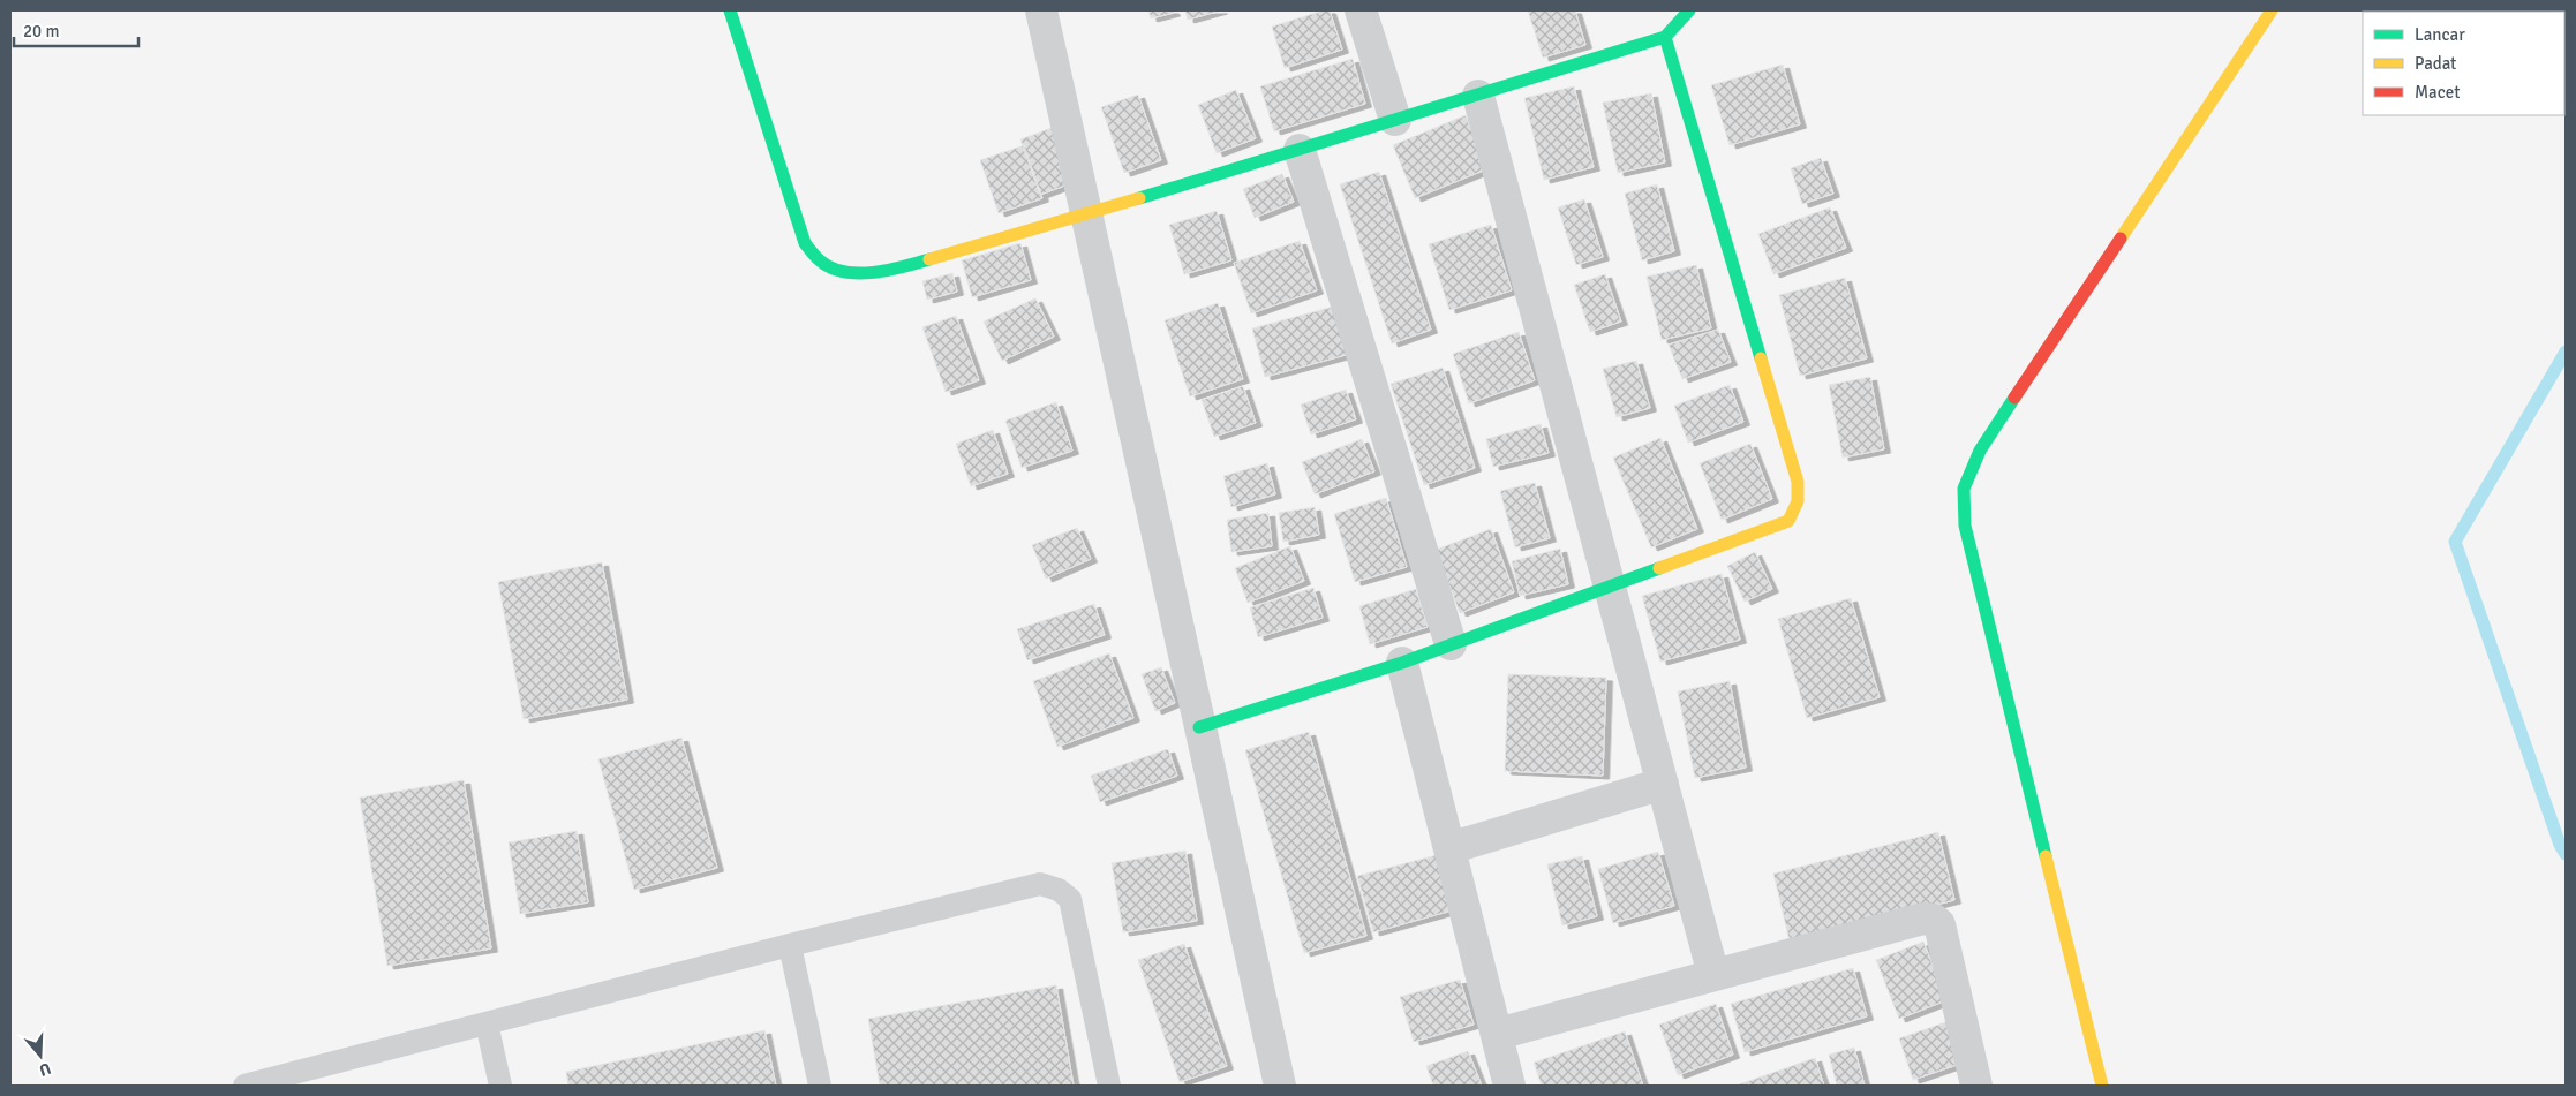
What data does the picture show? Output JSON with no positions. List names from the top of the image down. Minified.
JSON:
{"legend":["Lancar","Padat","Macet"],"scale_bar":"20 m","north":"bottom"}
